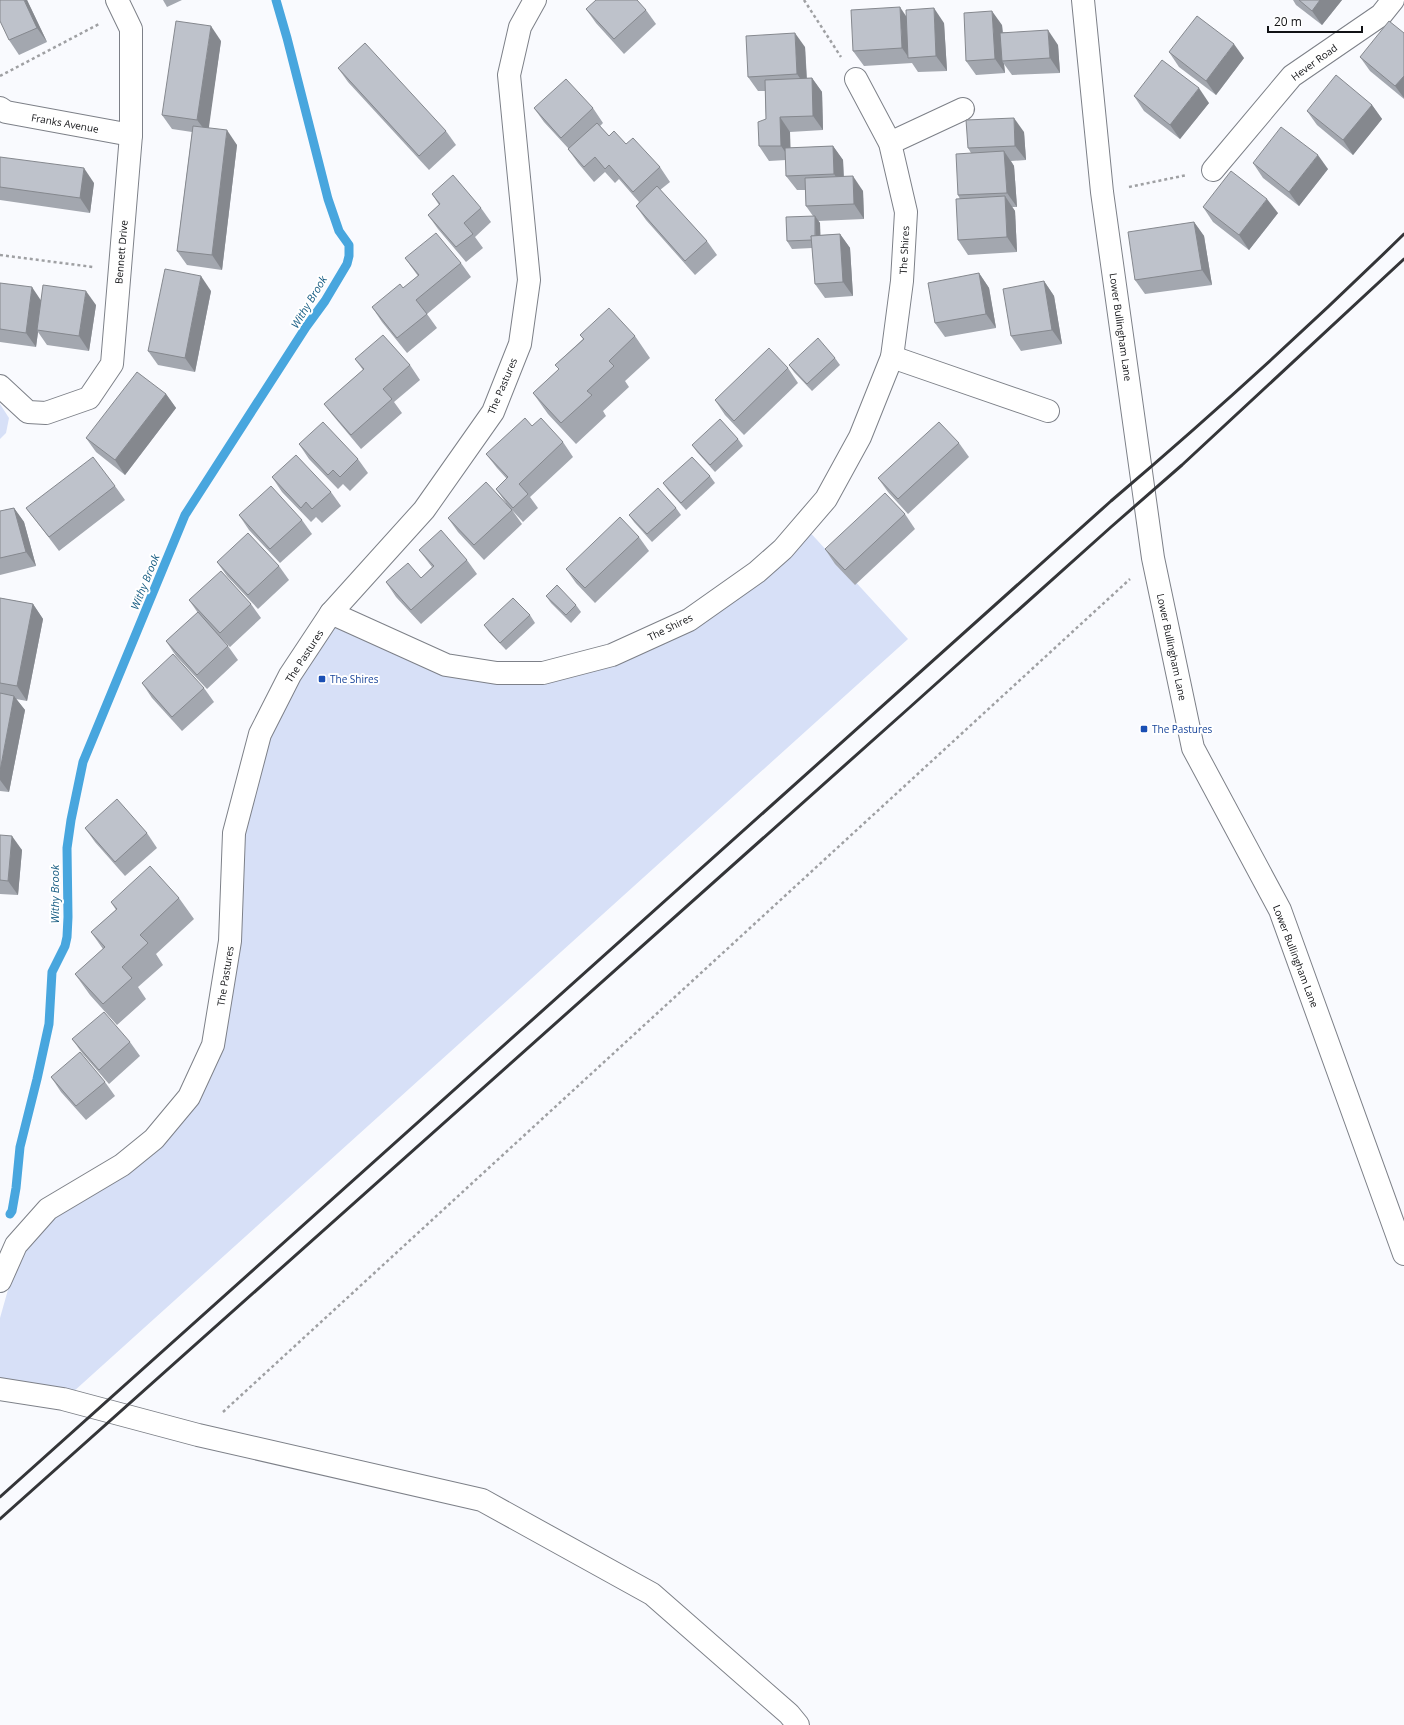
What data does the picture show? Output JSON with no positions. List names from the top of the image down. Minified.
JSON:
{"streets":{"street":["Hever Road","Franks Avenue","The Shires","Bennett Drive","Lower Bullingham Lane","The Pastures"]},"crossings":[["Franks Avenue","Bennett Drive"],["The Shires","The Pastures"]],"water":["Withy Brook"],"places":{"transit":["The Shires","The Pastures"]},"scale_bar":"20 m"}
